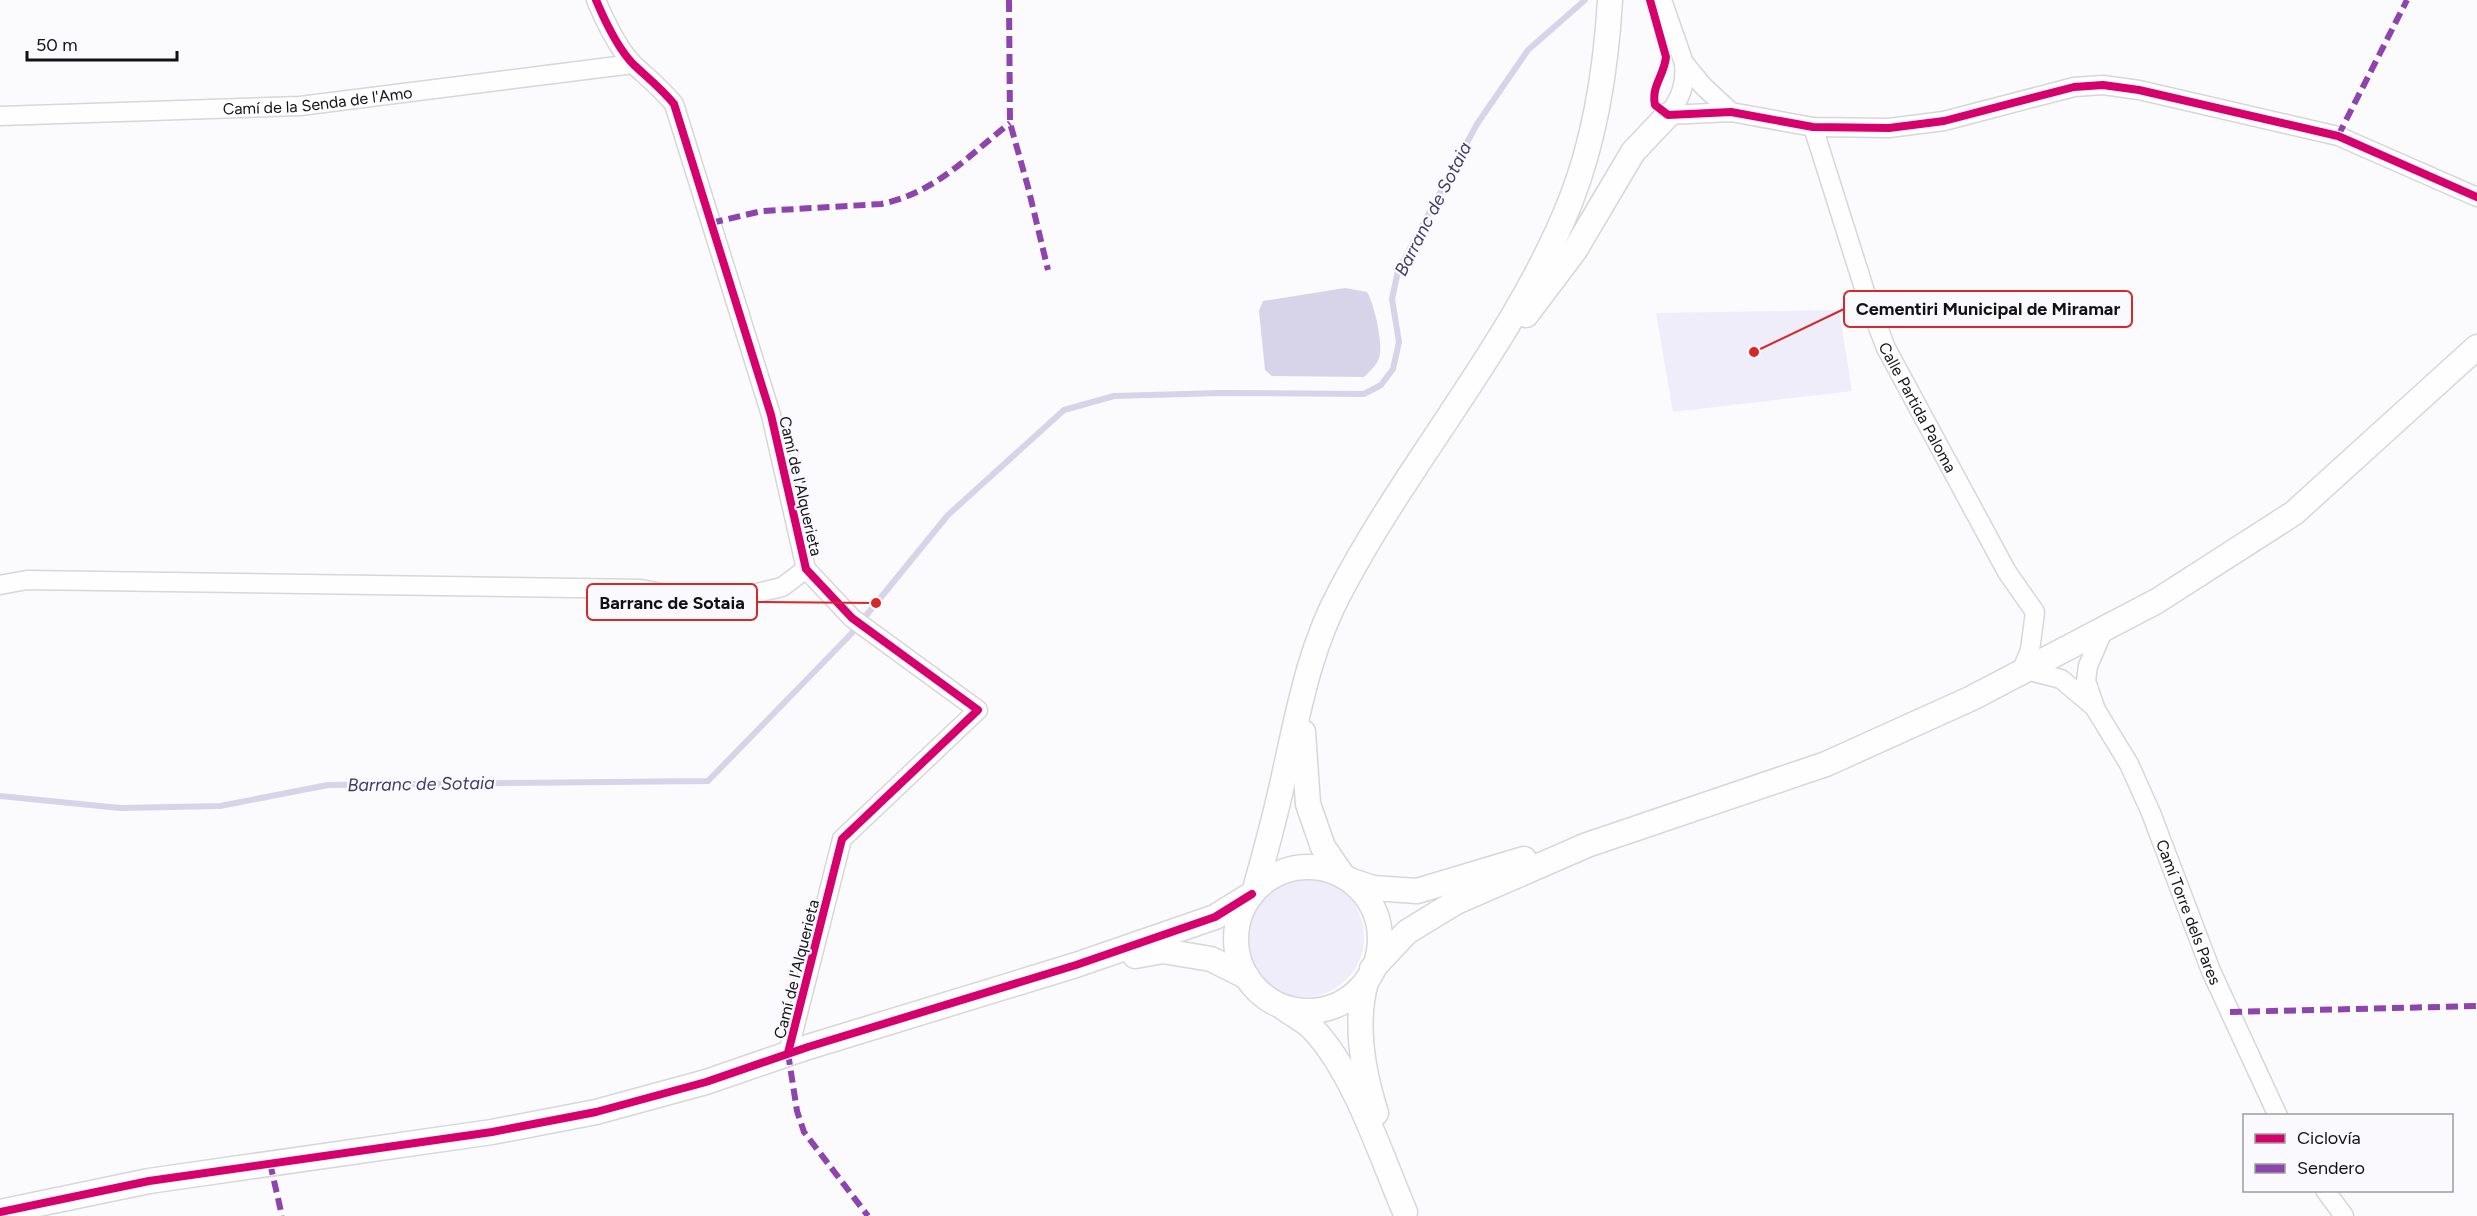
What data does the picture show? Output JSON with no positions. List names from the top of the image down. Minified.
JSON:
{"streets":{"street":["Camí de la Senda de l'Amo","Calle Partida Paloma","Camí de l'Alquerieta","Camí Torre dels Pares"]},"crossings":[["Camí de la Senda de l'Amo","Camí de l'Alquerieta"],["Calle Partida Paloma","Camí Torre dels Pares"]],"water":["Barranc de Sotaia"],"places":["Cementiri Municipal de Miramar","Barranc de Sotaia"],"legend":["Ciclovía","Sendero"],"scale_bar":"50 m"}
